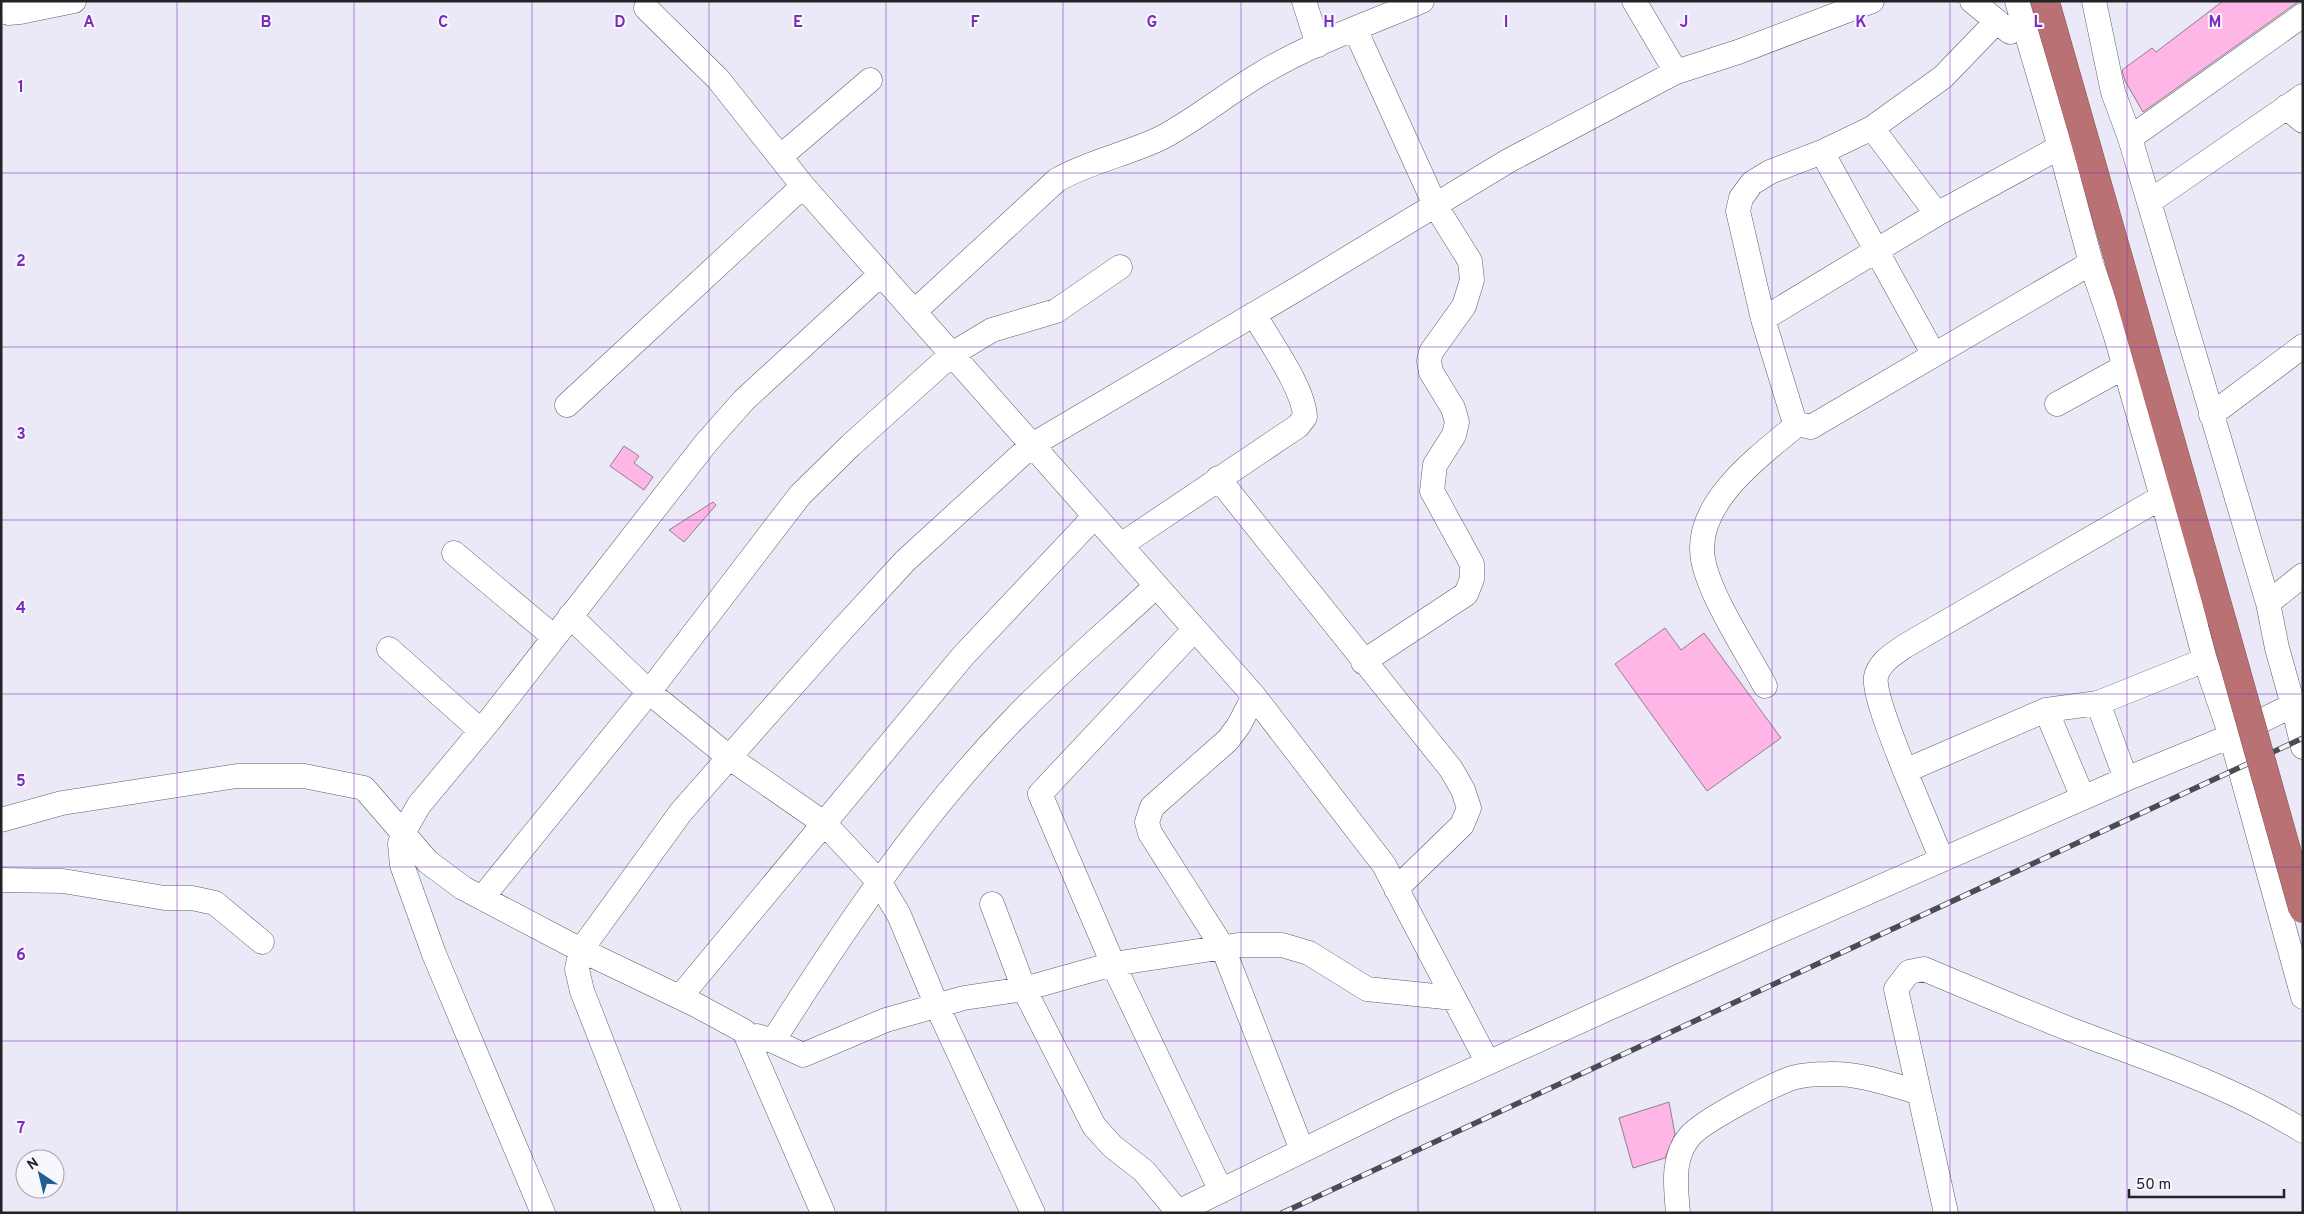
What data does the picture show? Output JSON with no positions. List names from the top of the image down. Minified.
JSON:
{"scale_bar":"50 m","north":"top left","grid":{"columns":["A","B","C","D","E","F","G","H","I","J","K","L","M"],"rows":["1","2","3","4","5","6","7"]}}
